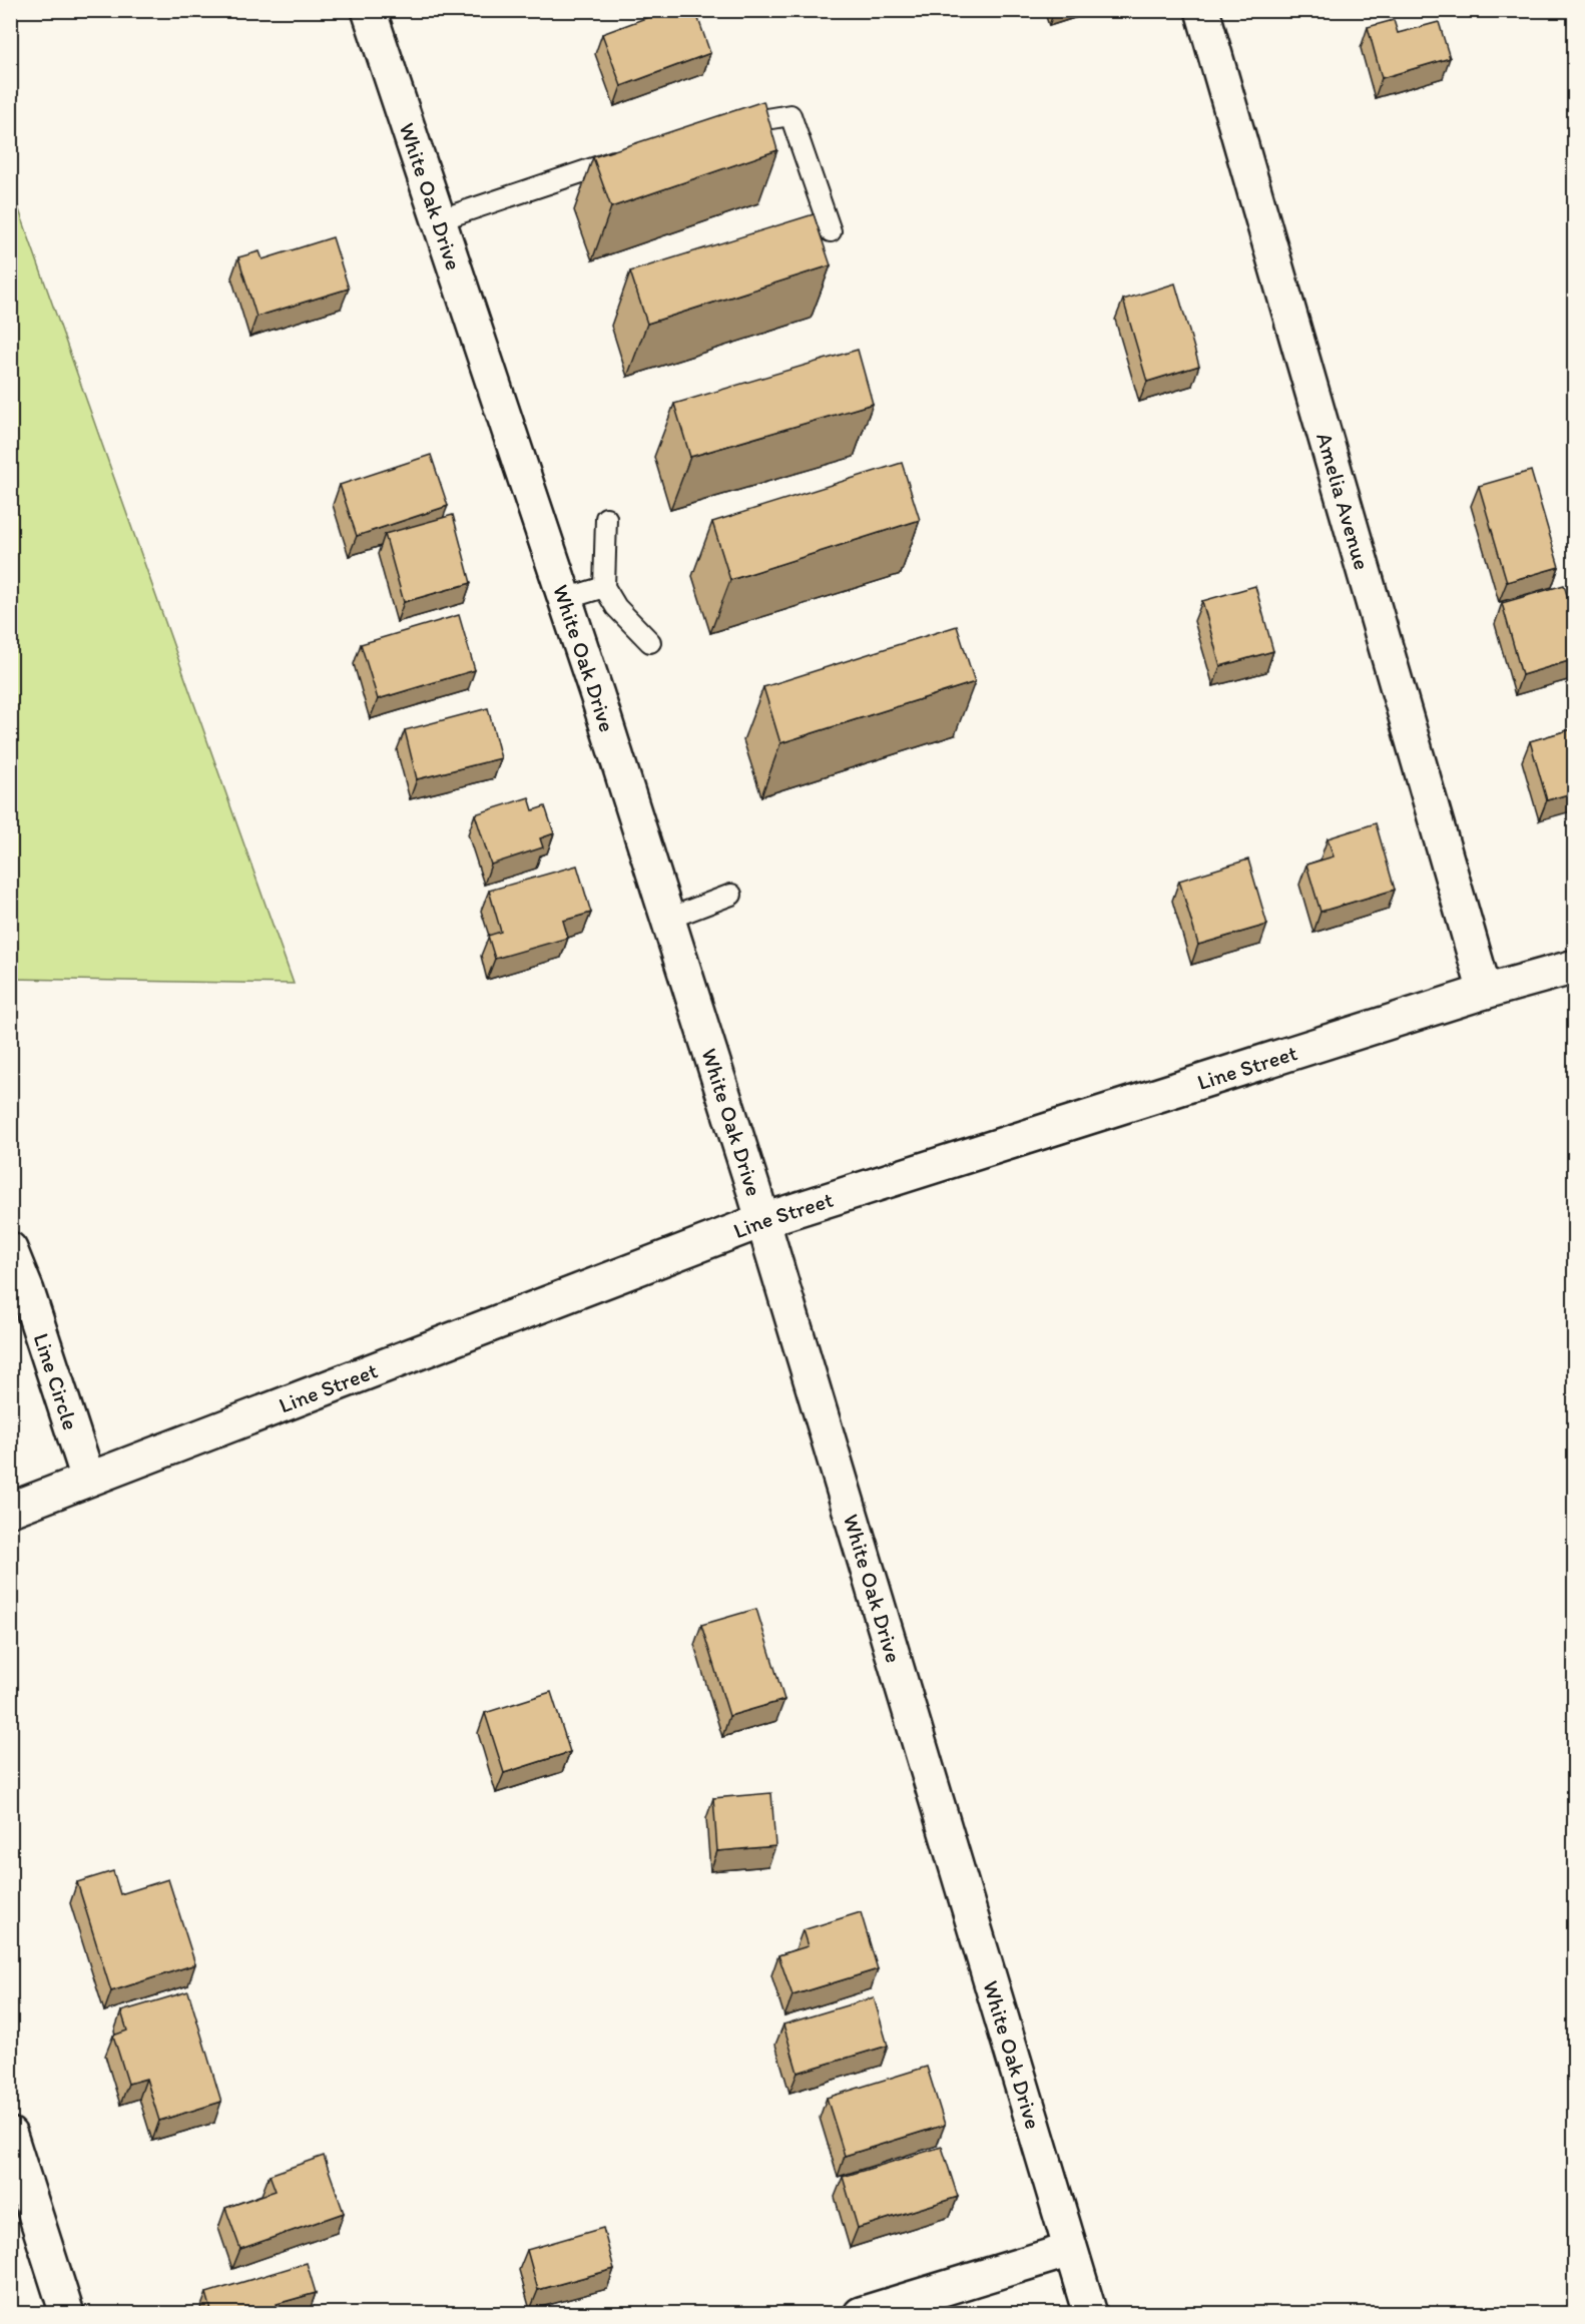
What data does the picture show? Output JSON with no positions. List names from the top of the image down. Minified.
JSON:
{"streets":{"street":["White Oak Drive","Amelia Avenue","Line Street","Line Circle"]},"crossings":[["White Oak Drive","Line Street"],["Amelia Avenue","Line Street"],["Line Street","Line Circle"]]}
